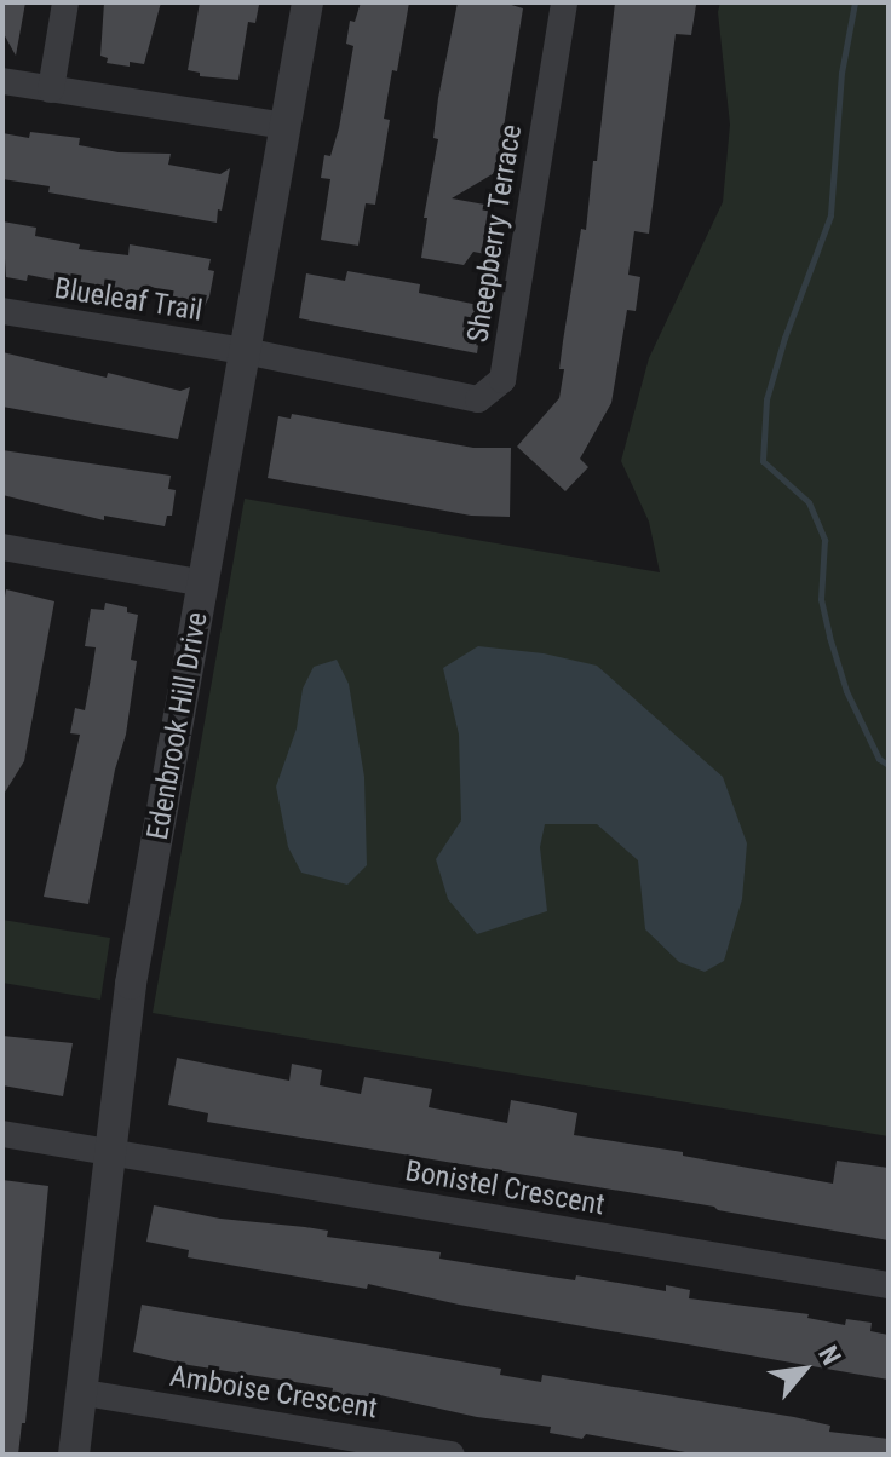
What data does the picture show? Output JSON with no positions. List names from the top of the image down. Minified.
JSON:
{"streets":{"street":["Sheepberry Terrace","Blueleaf Trail","Edenbrook Hill Drive","Bonistel Crescent","Amboise Crescent"]},"crossings":[["Sheepberry Terrace","Blueleaf Trail"],["Sheepberry Terrace","Edenbrook Hill Drive"],["Blueleaf Trail","Edenbrook Hill Drive"],["Edenbrook Hill Drive","Bonistel Crescent"],["Edenbrook Hill Drive","Amboise Crescent"]],"north":"top right"}
